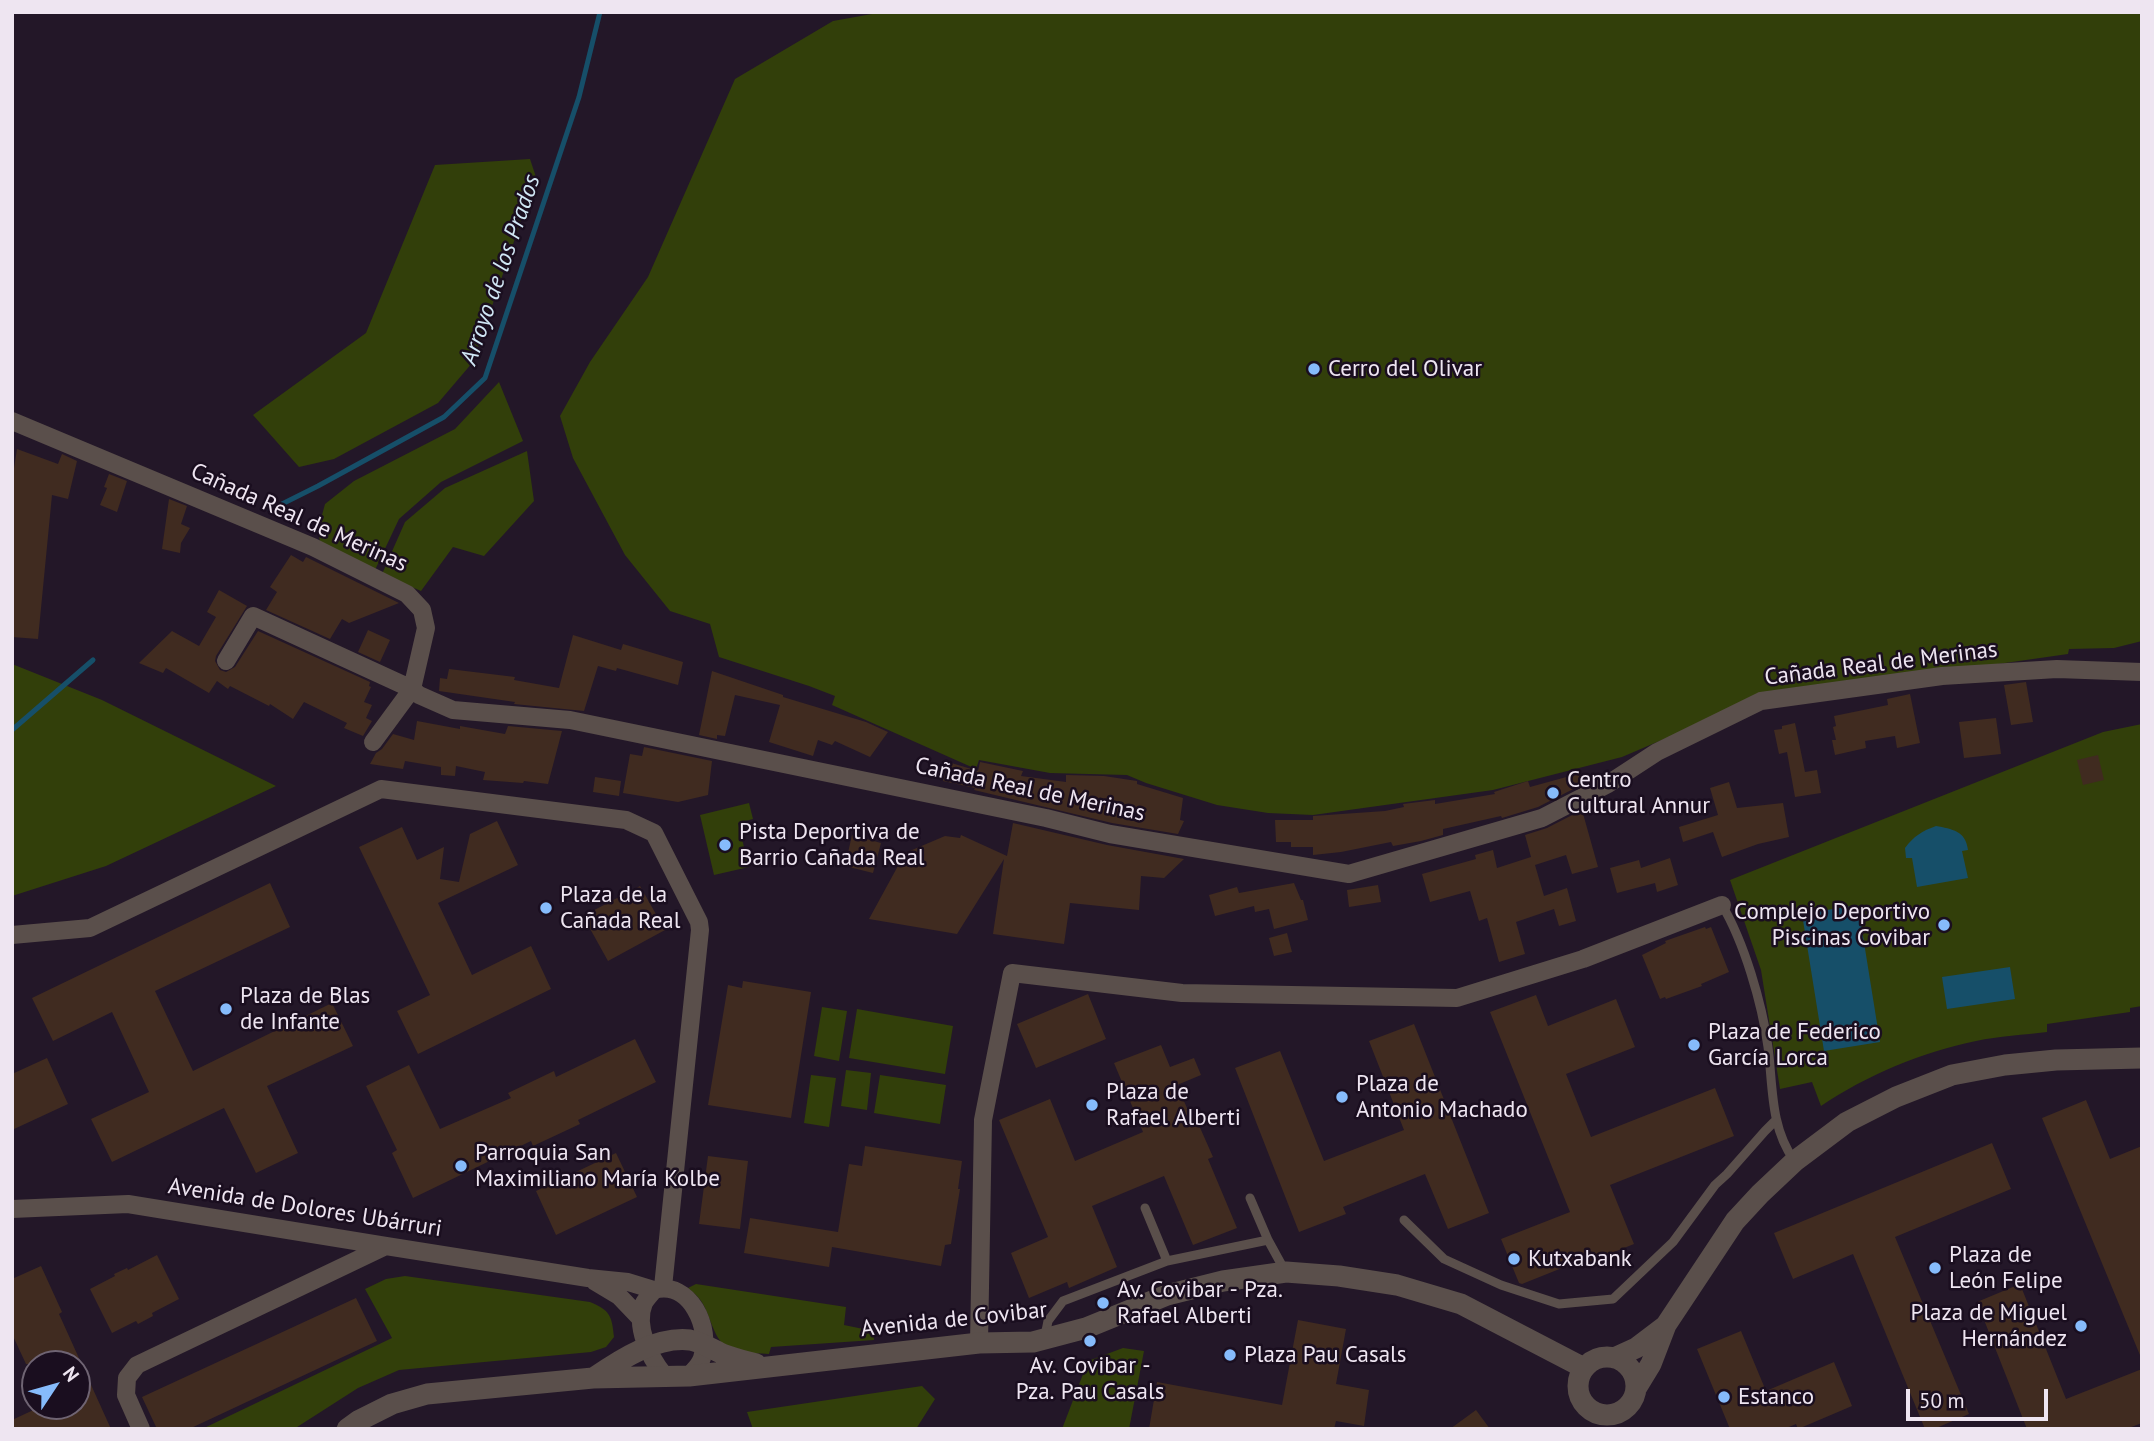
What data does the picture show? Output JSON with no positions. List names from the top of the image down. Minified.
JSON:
{"streets":{"street":["Cañada Real de Merinas","Avenida de Dolores Ubárruri","Avenida de Covibar"]},"crossings":[["Avenida de Dolores Ubárruri","Avenida de Covibar"]],"water":["Arroyo de los Prados"],"places":["Cerro del Olivar","Centro Cultural Annur","Pista Deportiva de Barrio Cañada Real","Plaza de la Cañada Real","Complejo Deportivo Piscinas Covibar","Plaza de Blas de Infante","Plaza de Federico García Lorca","Plaza de Antonio Machado","Plaza de Rafael Alberti","Parroquia San Maximiliano María Kolbe","Kutxabank","Plaza de León Felipe","Av. Covibar - Pza. Rafael Alberti","Plaza de Miguel Hernández","Av. Covibar - Pza. Pau Casals","Plaza Pau Casals","Estanco"],"scale_bar":"50 m","north":"top right"}
